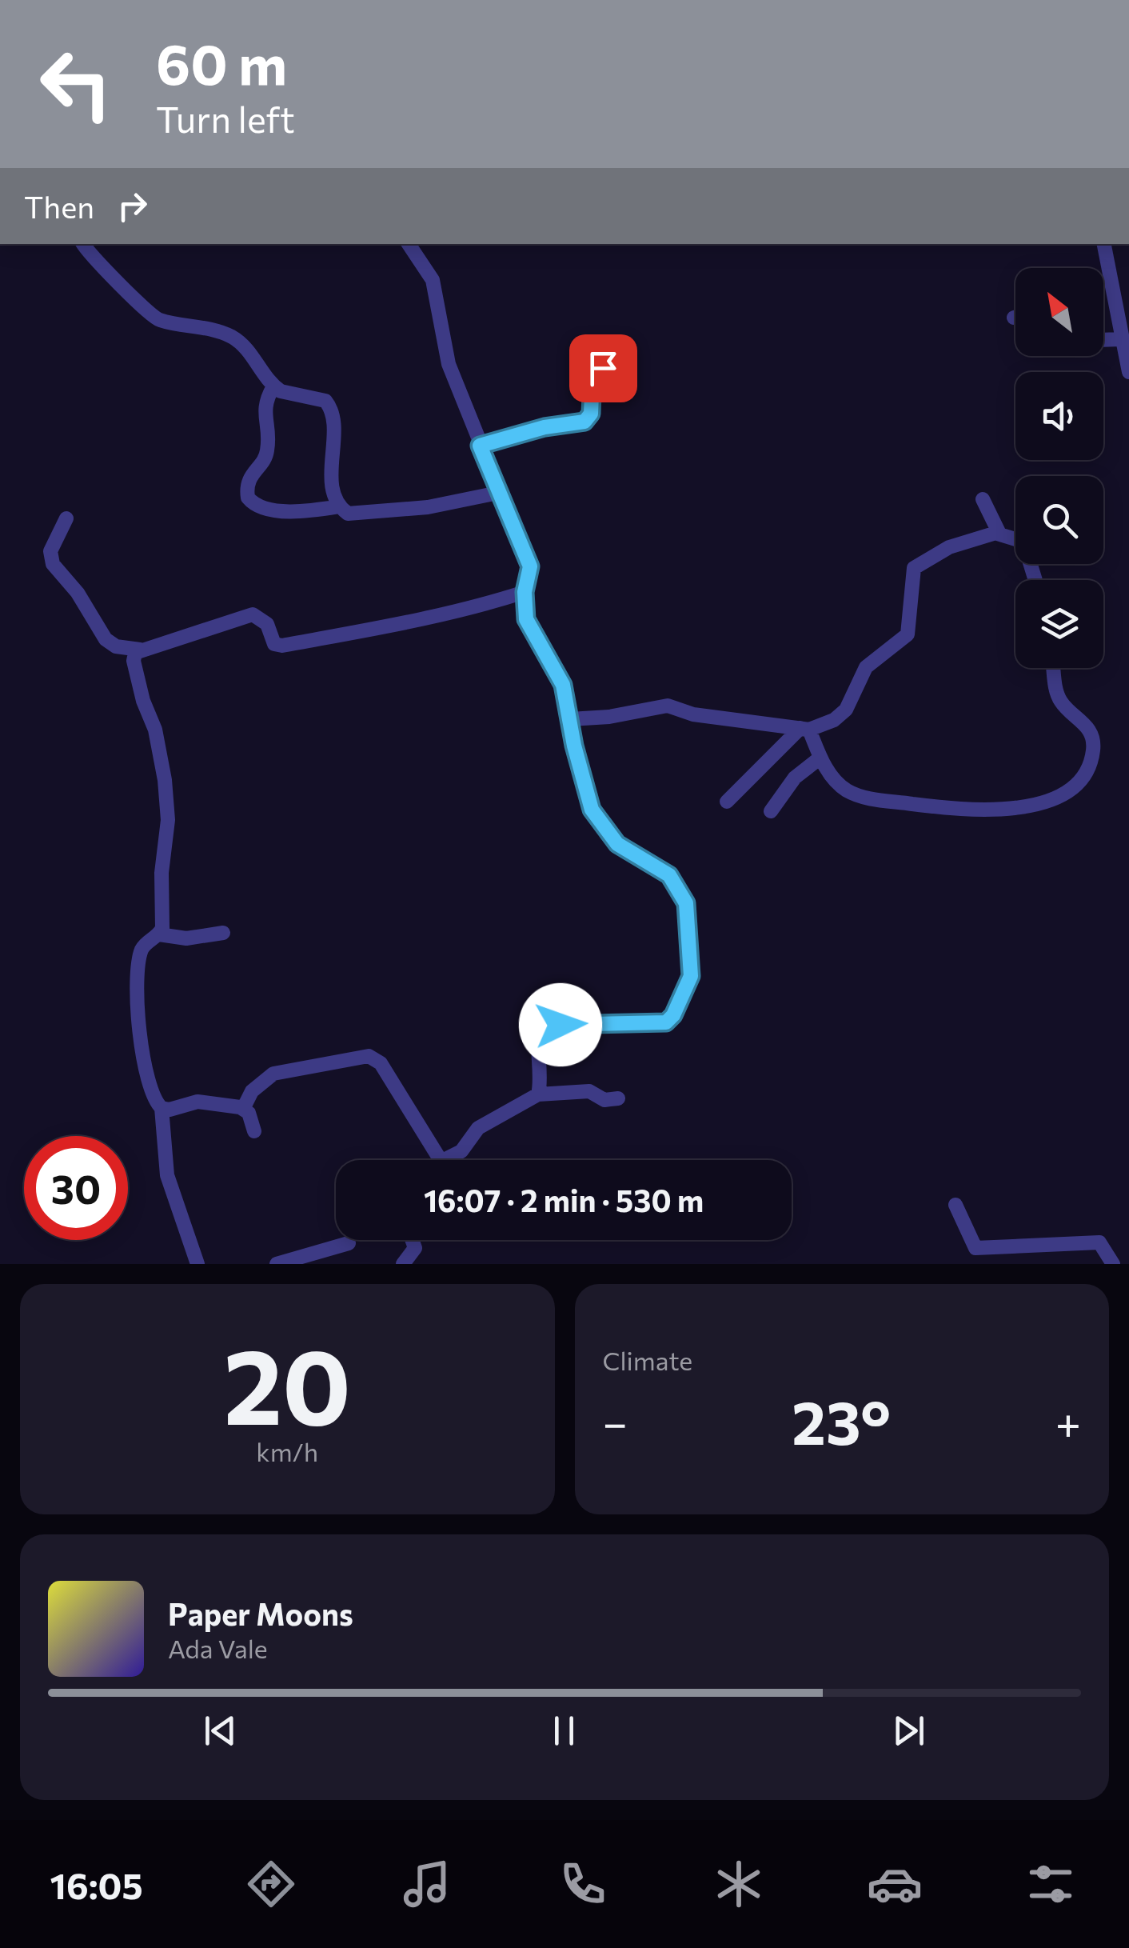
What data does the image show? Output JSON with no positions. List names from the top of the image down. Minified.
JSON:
{"north":"top left","page":{"turn":["60 m","Turn left"],"then":"Then","limit":"30","trip":"16:07 · 2 min · 530 m","tile":[["20","km/h"],"Climate"],"heat":["−","23°","+"],"song":["Paper Moons","Ada Vale"],"tabs":"16:05"}}
